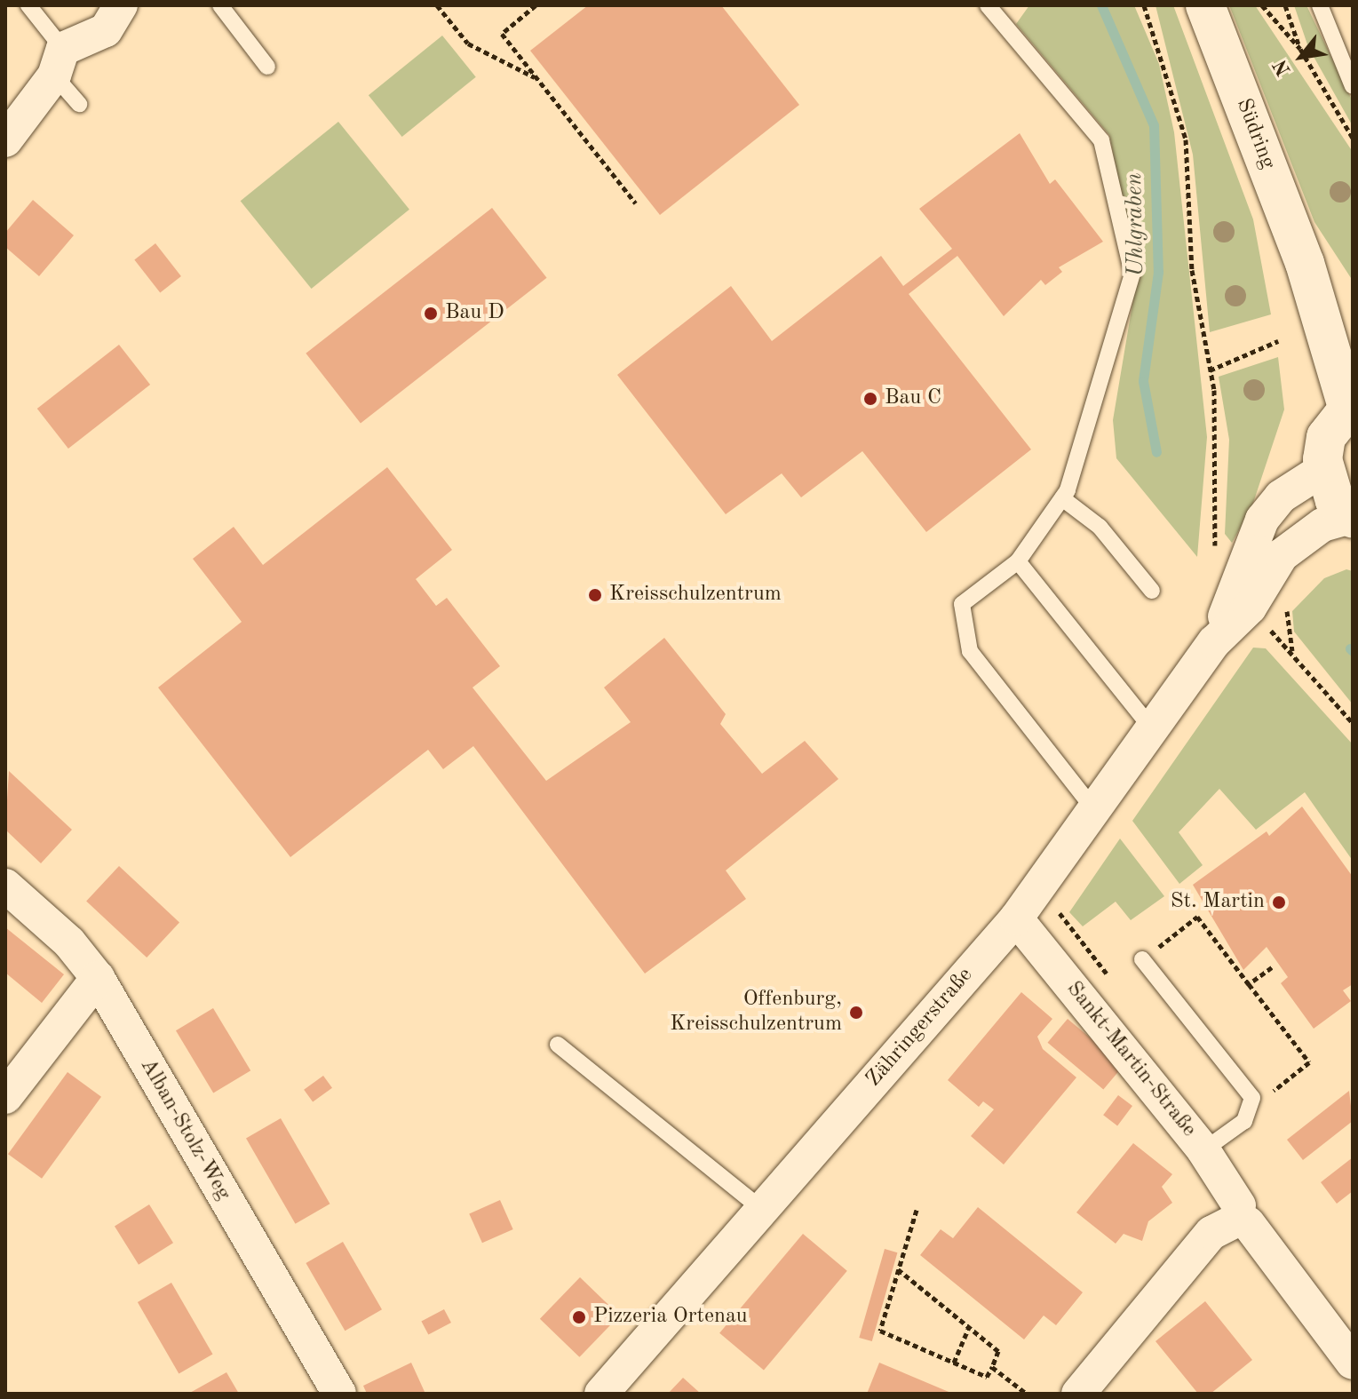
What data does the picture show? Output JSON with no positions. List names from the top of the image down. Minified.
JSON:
{"streets":{"street":["Südring","Zähringerstraße","Sankt-Martin-Straße","Alban-Stolz-Weg"]},"crossings":[["Zähringerstraße","Sankt-Martin-Straße"]],"water":["Uhlgraben"],"places":["Bau D","Bau C","Kreisschulzentrum","St. Martin","Offenburg, Kreisschulzentrum","Pizzeria Ortenau"],"north":"bottom left"}
